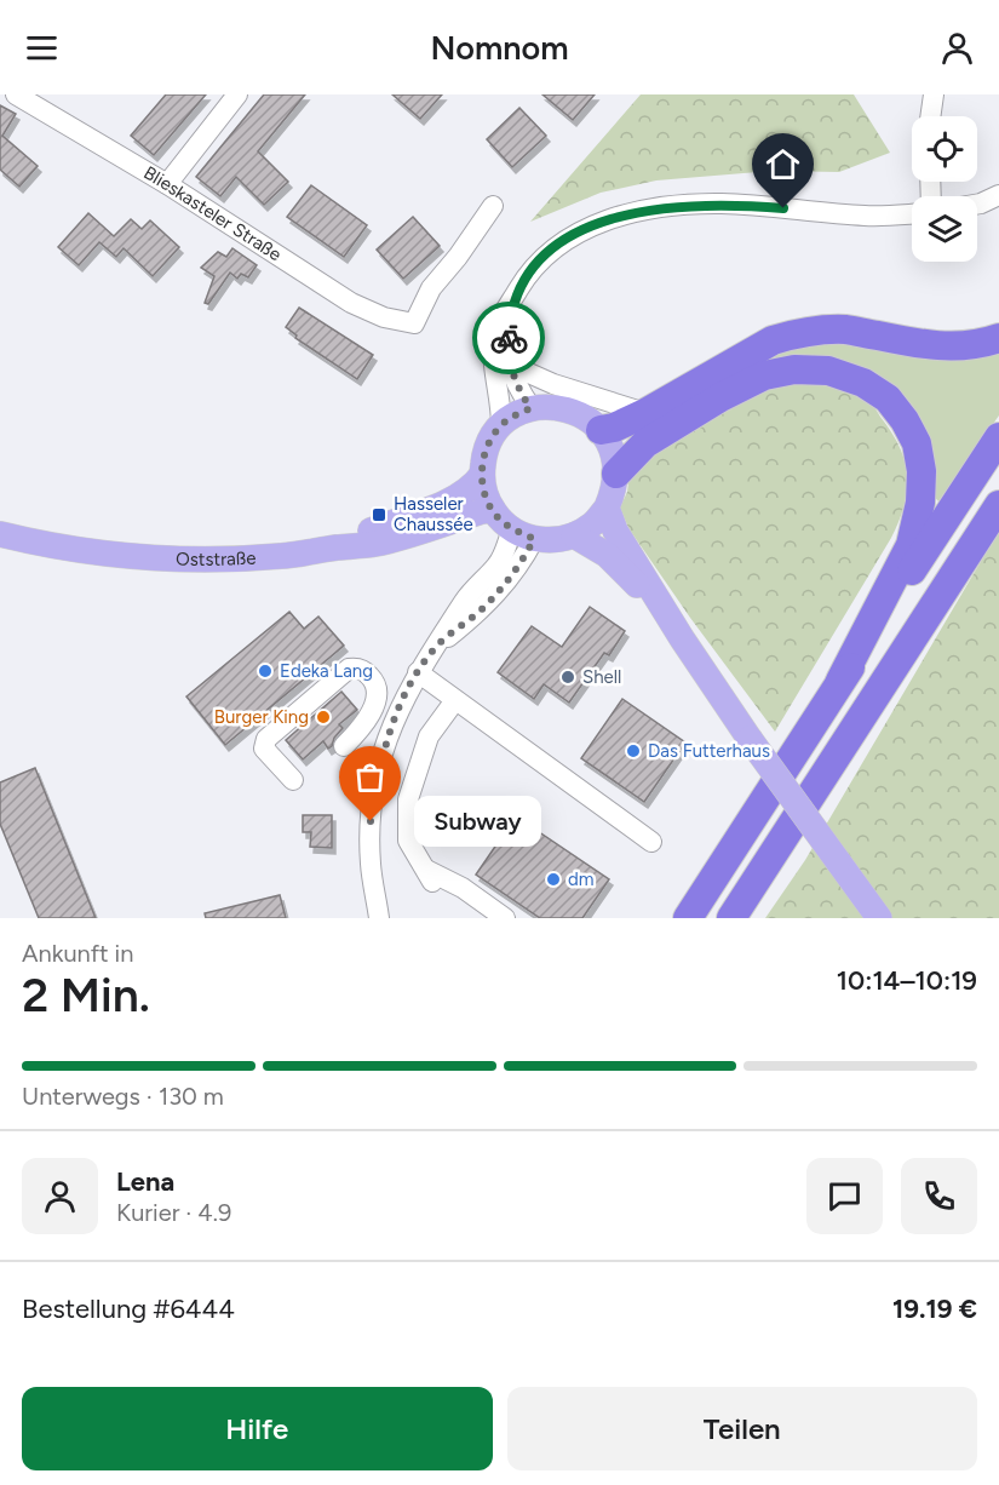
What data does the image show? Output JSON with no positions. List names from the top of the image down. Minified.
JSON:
{"streets":{"main road":["Oststraße"],"street":["Blieskasteler Straße"]},"places":{"transit":["Hasseler Chaussée"],"other":["Edeka Lang","Shell","Burger King","Das Futterhaus","Subway","dm"]},"page":{"header":"Nomnom","bubble":"Subway","heading":["2 Min.","Ankunft in","10:14–10:19"],"panel":["Lena","Kurier · 4.9","Bestellung #6444","19.19 €"],"bar":"Unterwegs · 130 m","buttons":["Hilfe","Teilen"]}}
